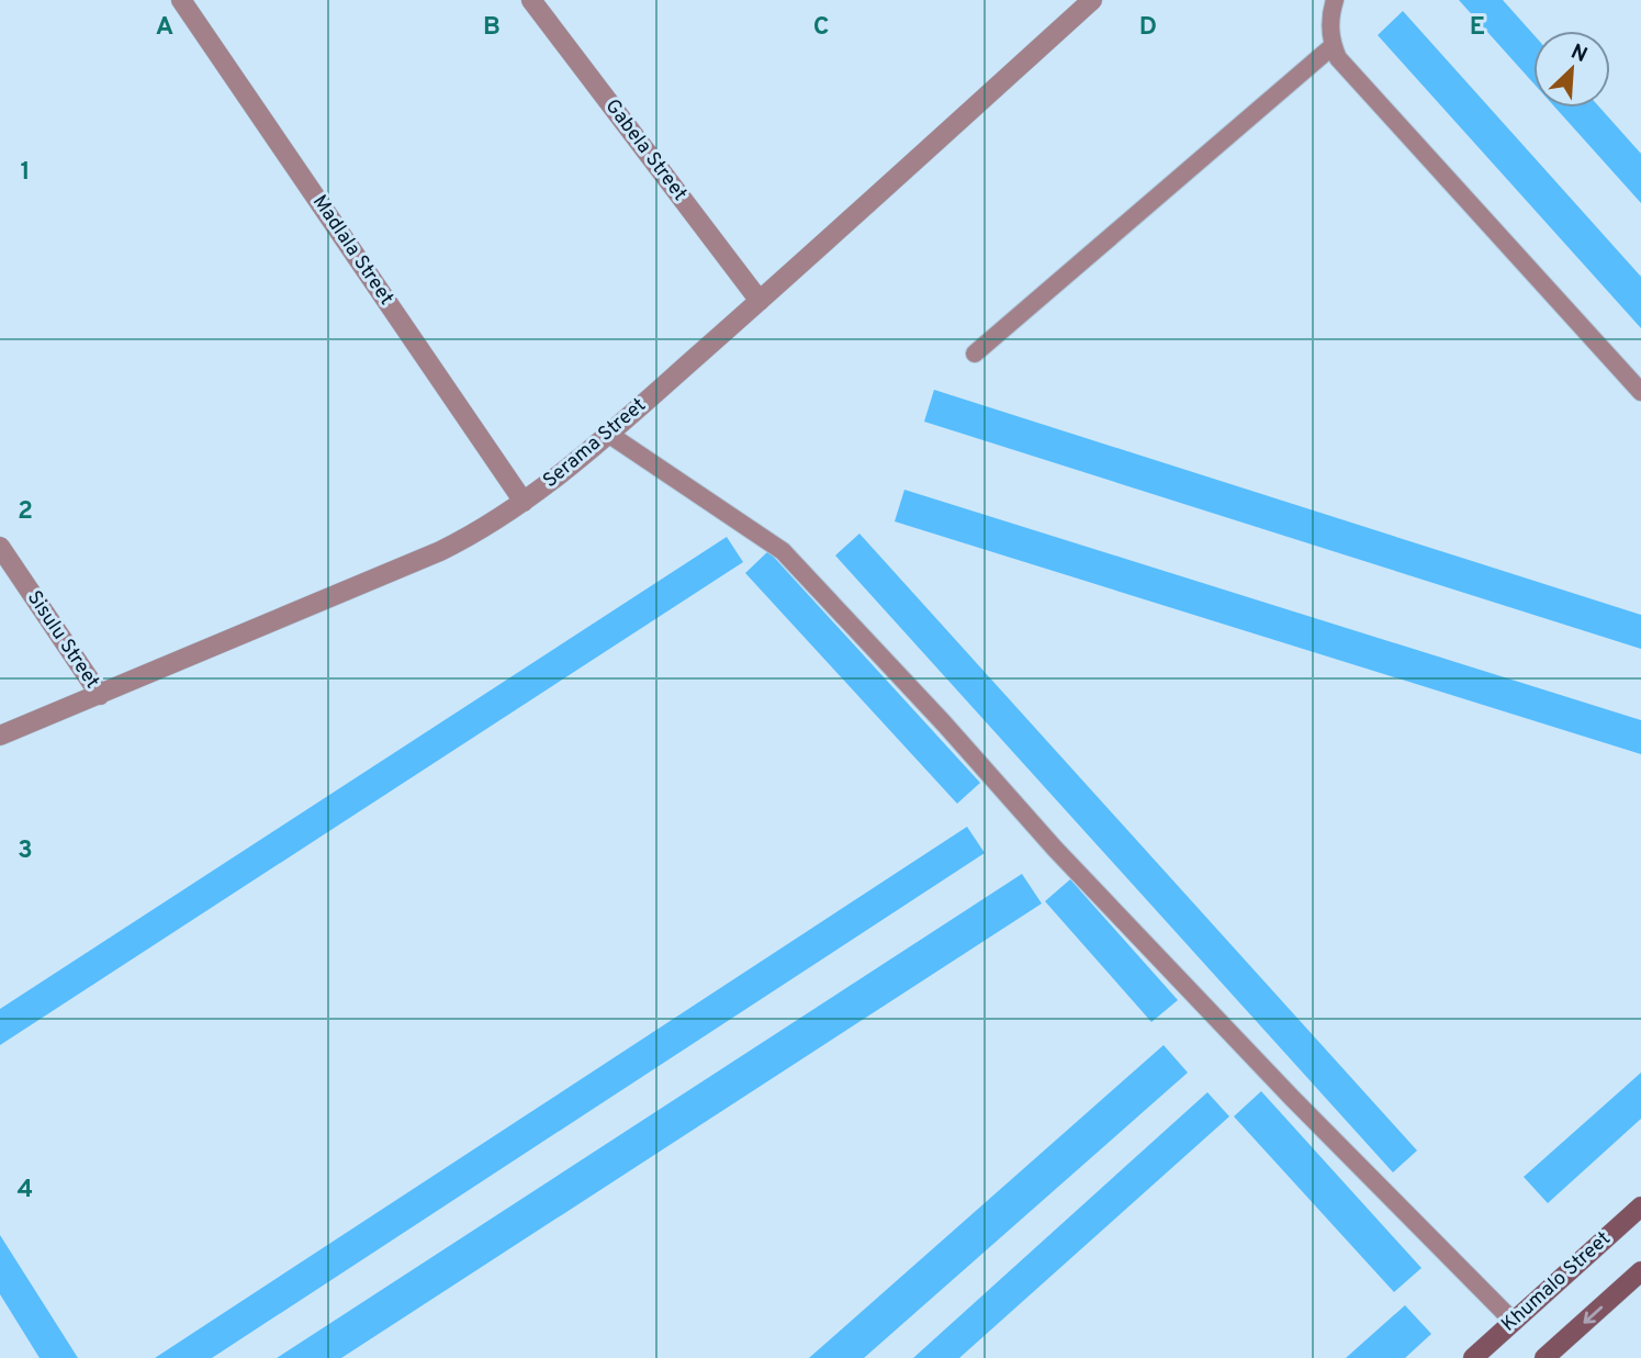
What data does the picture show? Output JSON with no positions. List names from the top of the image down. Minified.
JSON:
{"streets":{"street":["Gabela Street","Madlala Street","Serama Street","Sisulu Street","Khumalo Street"]},"crossings":[["Gabela Street","Serama Street"],["Madlala Street","Serama Street"],["Serama Street","Sisulu Street"]],"north":"top right","grid":{"columns":["A","B","C","D","E"],"rows":["1","2","3","4"]}}
